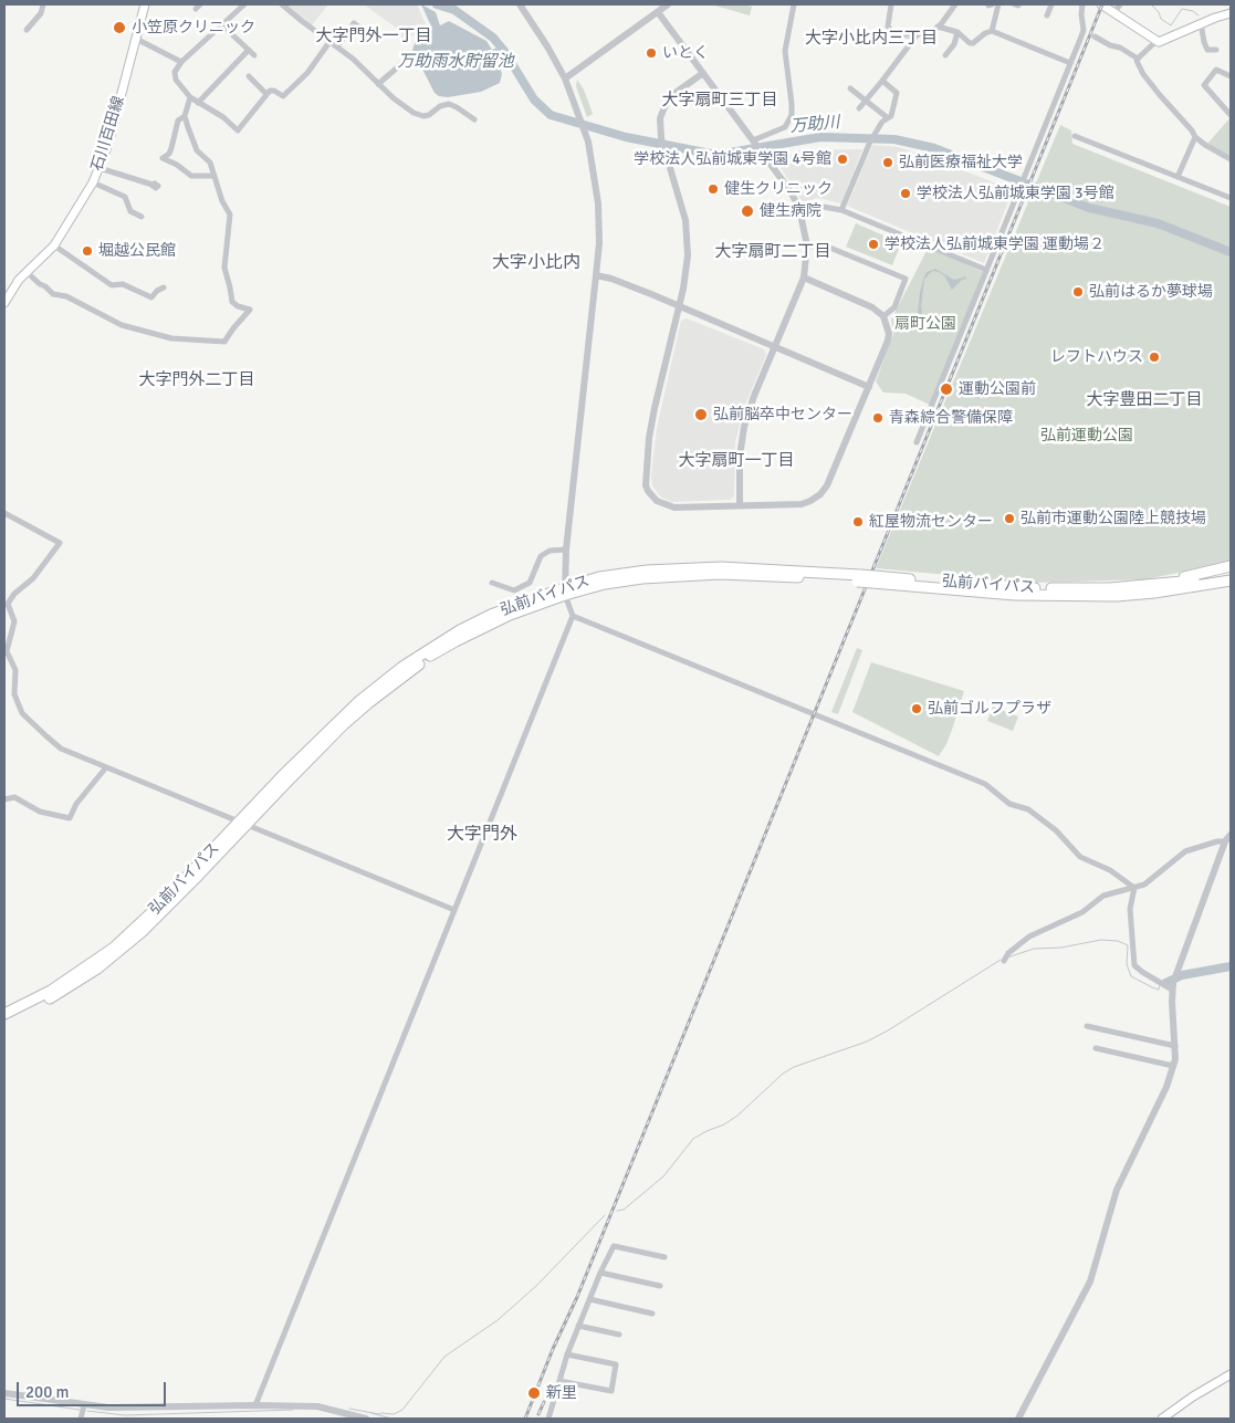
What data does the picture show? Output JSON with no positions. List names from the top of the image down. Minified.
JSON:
{"streets":{"highway":["弘前バイパス"],"main road":["石川百田線"]},"districts":["大字門外一丁目","大字小比内三丁目","大字扇町三丁目","大字扇町二丁目","大字小比内","大字門外二丁目","大字豊田二丁目","大字扇町一丁目","大字門外"],"water":["万助雨水貯留池","万助川"],"parks":["扇町公園","弘前運動公園"],"places":["小笠原クリニック","いとく","学校法人弘前城東学園 4号館","弘前医療福祉大学","健生クリニック","学校法人弘前城東学園 3号館","健生病院","学校法人弘前城東学園 運動場２","堀越公民館","弘前はるか夢球場","レフトハウス","運動公園前","弘前脳卒中センター","青森綜合警備保障","弘前市運動公園陸上競技場","紅屋物流センター","弘前ゴルフプラザ","新里"],"scale_bar":"200 m"}
